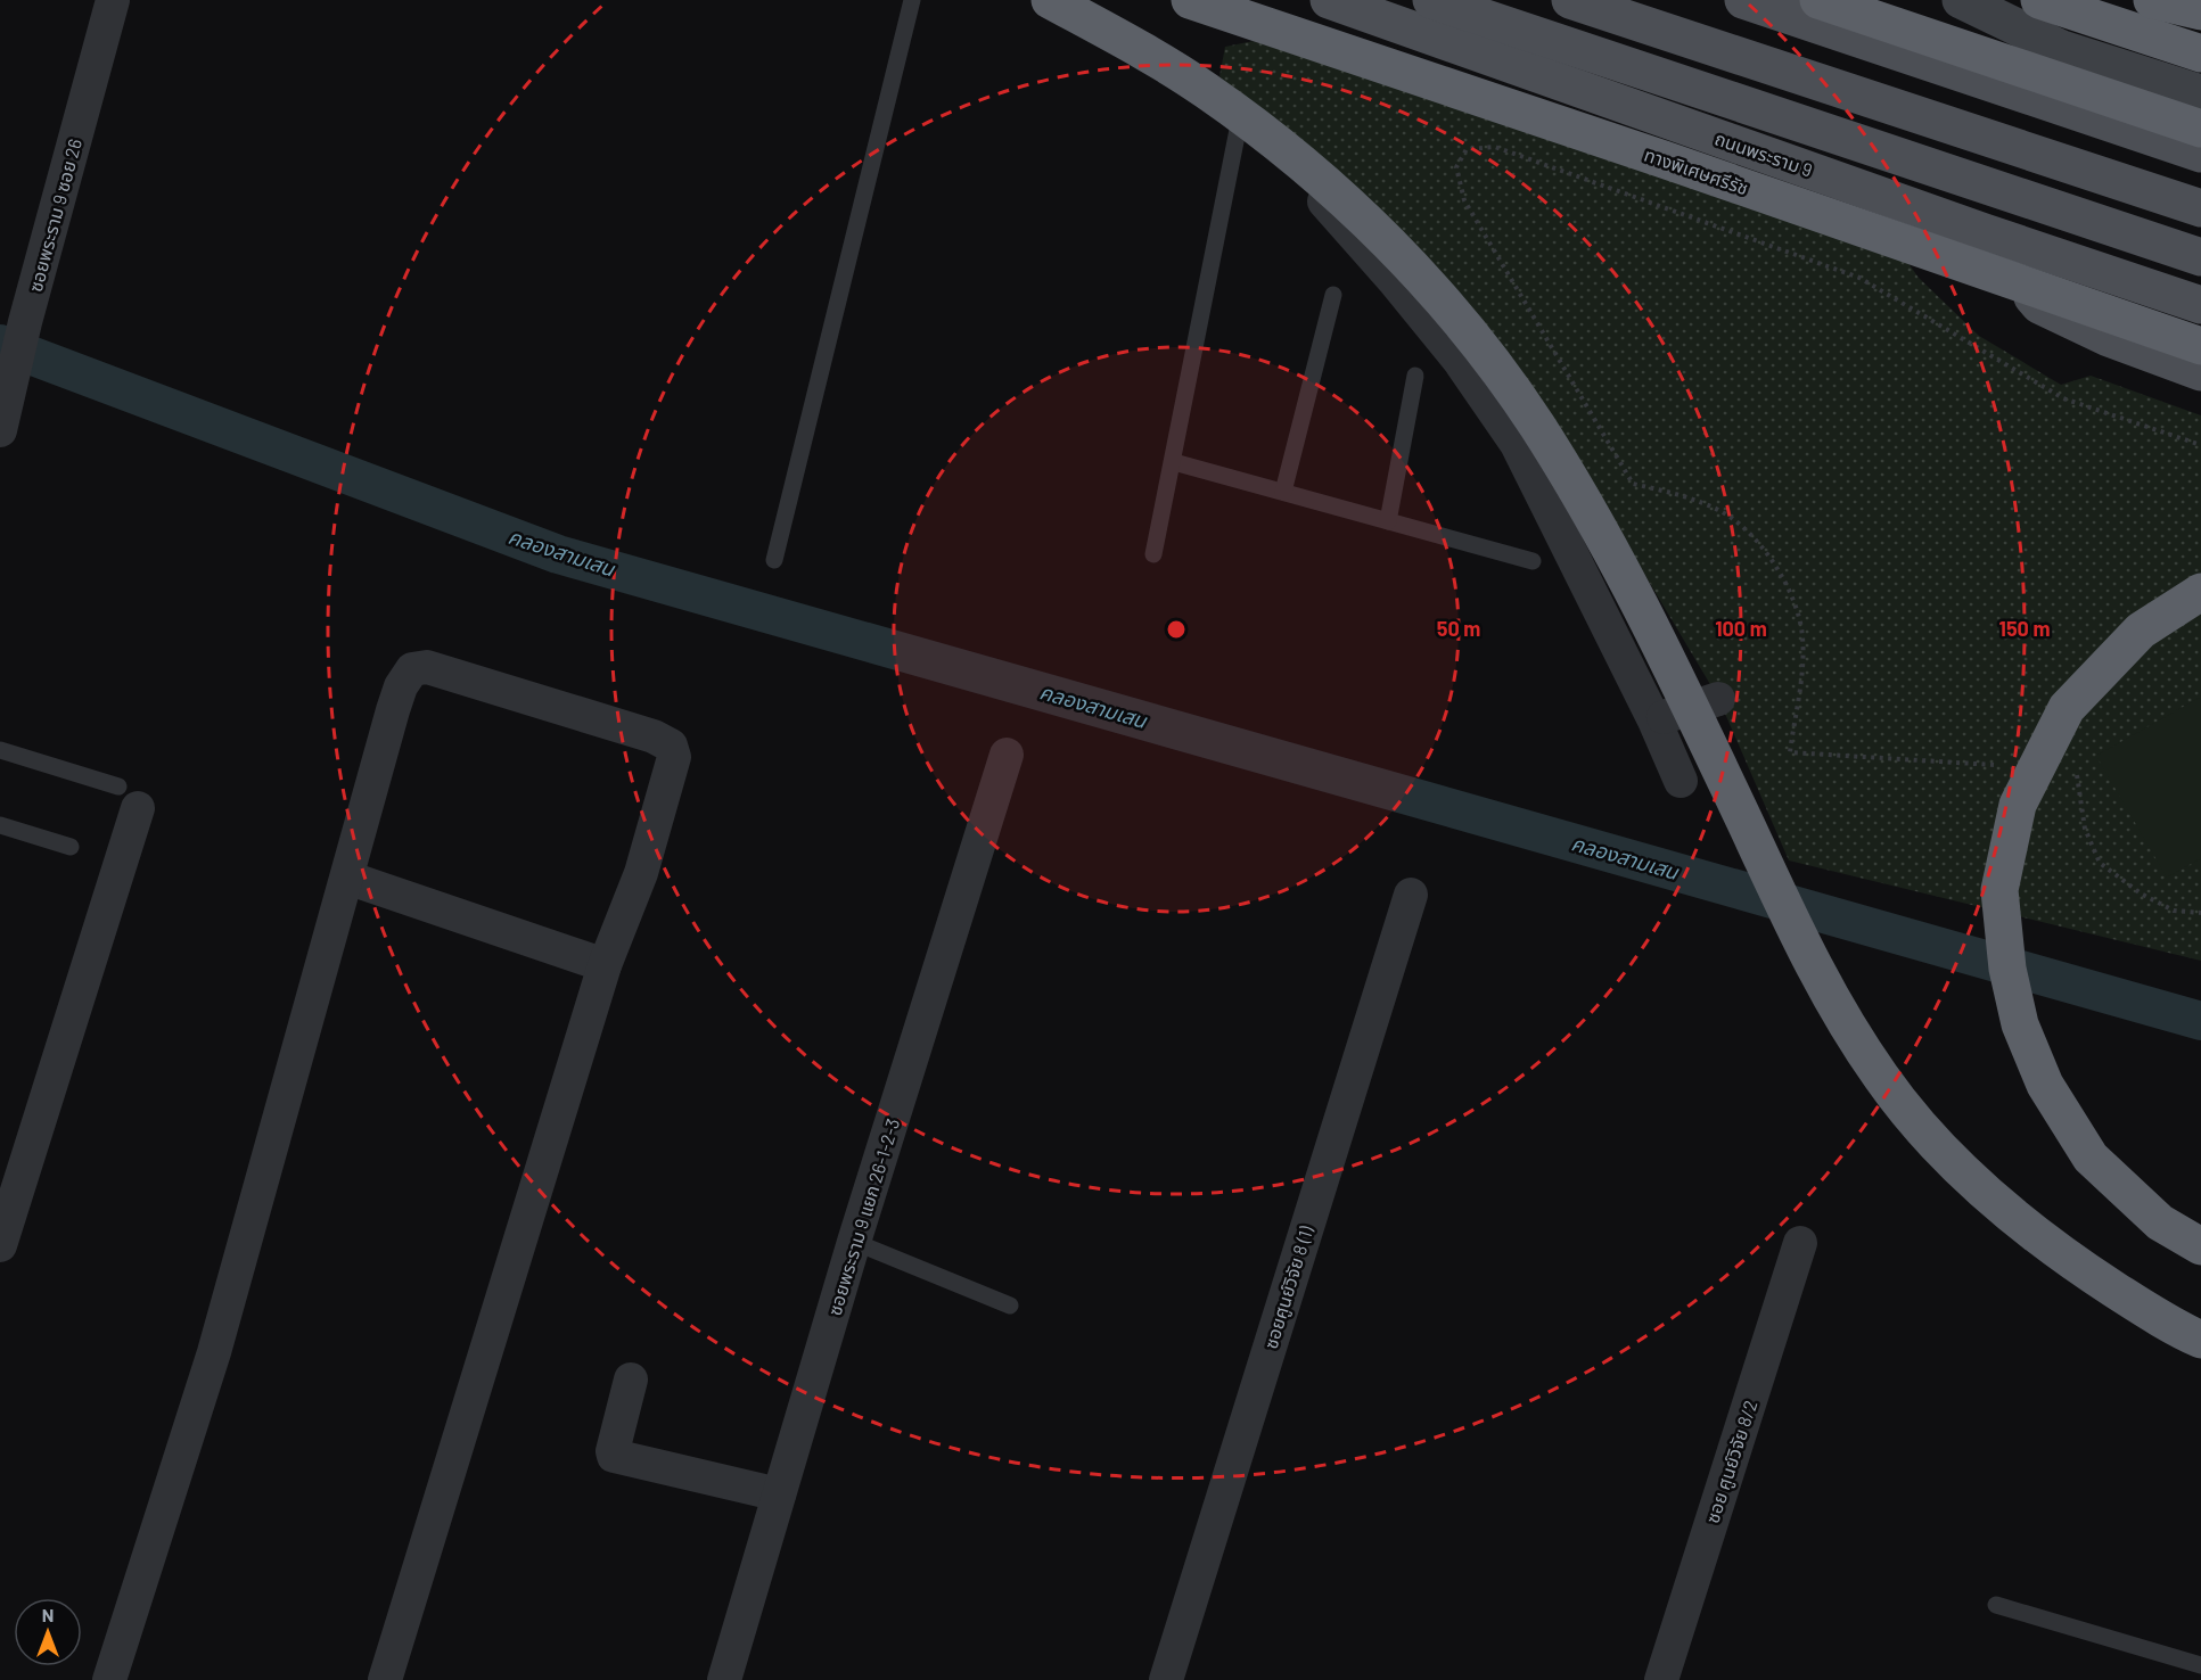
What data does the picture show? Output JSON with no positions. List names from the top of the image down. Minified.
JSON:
{"streets":{"highway":["ทางพิเศษศรีรัช"],"main road":["ถนนพระราม 9"],"street":["ซอยพระราม 9 ซอย 26","ซอยพระราม 9 แยก 26-1-2-3","ซอยศูนย์วิจัย 8 (1)","ซอย ศูนย์วิจัย 8/2"]},"water":["คลองสามเสน"],"north":"top","rings":["50 m","100 m","150 m"]}
